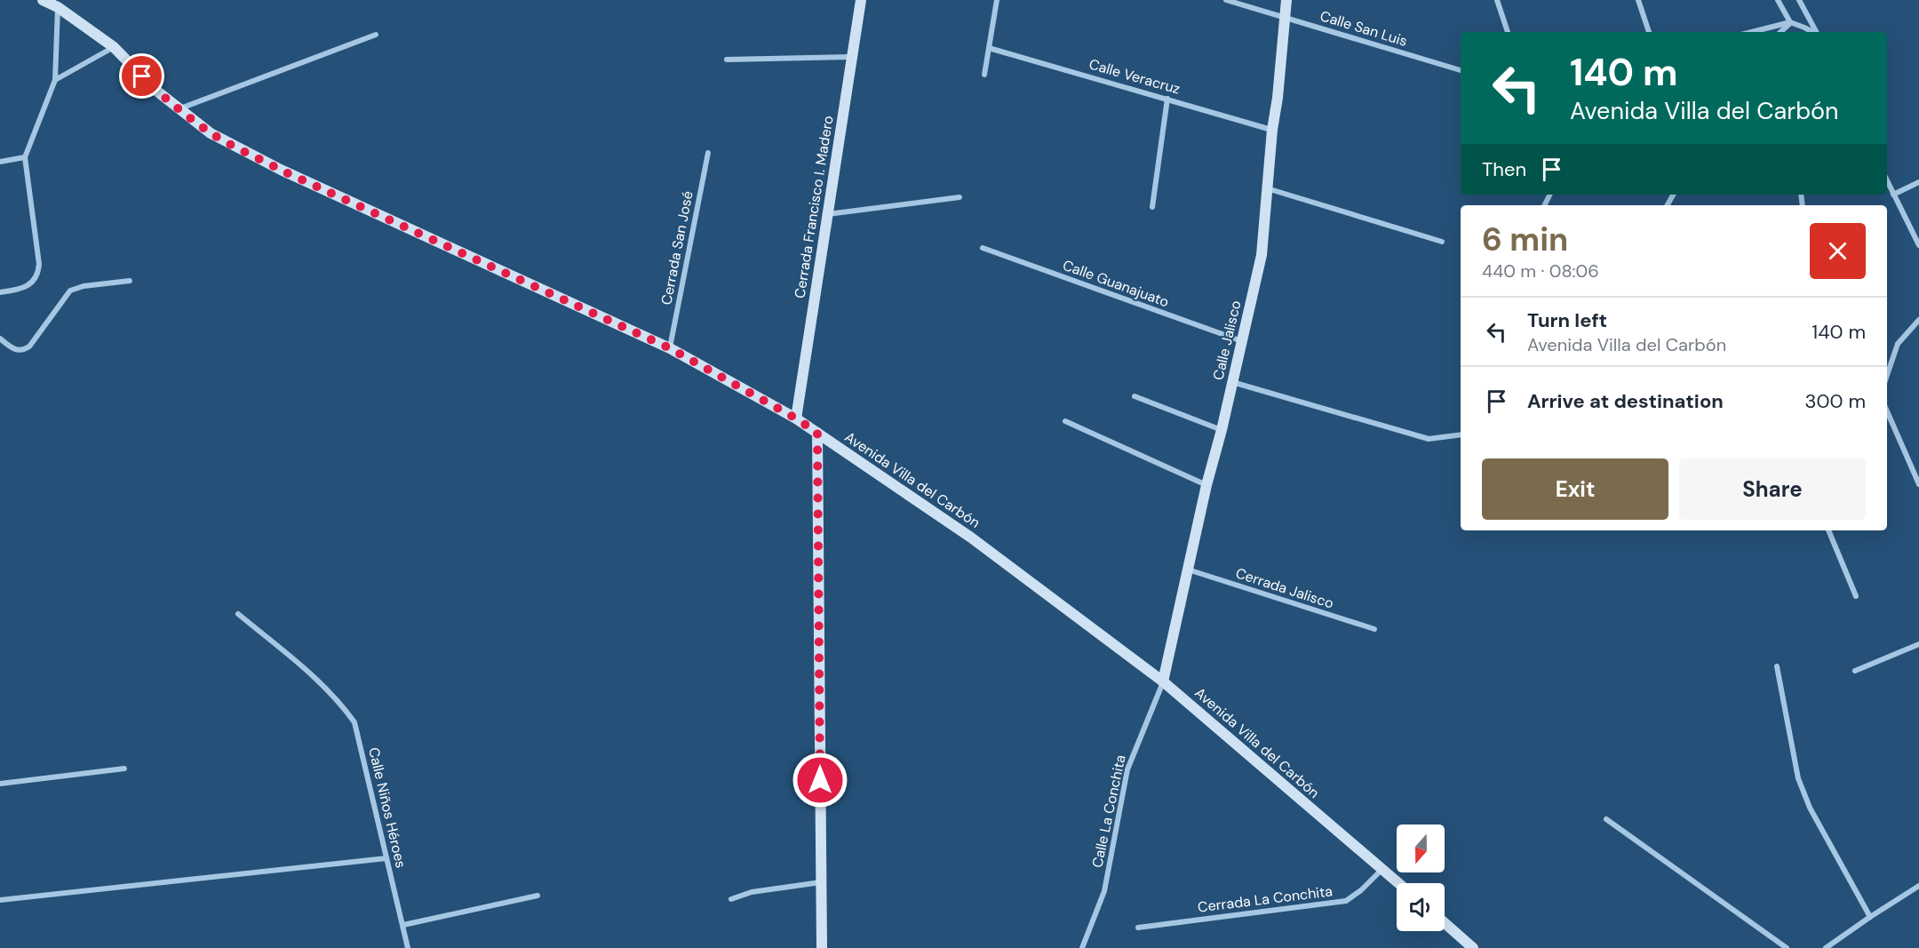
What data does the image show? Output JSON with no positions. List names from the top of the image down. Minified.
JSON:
{"streets":{"main road":["Cerrada Francisco I. Madero","Calle Jalisco","Avenida Villa del Carbón"],"street":["Calle San Luis","Calle Veracruz","Cerrada San José","Calle Guanajuato","Cerrada Jalisco","Calle Niños Héroes","Calle La Conchita","Cerrada La Conchita"]},"crossings":[["Calle San Luis","Calle Jalisco"],["Calle Veracruz","Calle Jalisco"],["Cerrada Francisco I. Madero","Avenida Villa del Carbón"],["Cerrada San José","Avenida Villa del Carbón"],["Calle Guanajuato","Calle Jalisco"],["Calle Jalisco","Avenida Villa del Carbón"],["Calle Jalisco","Cerrada Jalisco"],["Calle Jalisco","Calle La Conchita"],["Avenida Villa del Carbón","Calle La Conchita"],["Avenida Villa del Carbón","Cerrada La Conchita"]],"north":"bottom","page":{"turn":["140 m","Avenida Villa del Carbón"],"then":"Then","heading":["6 min","440 m · 08:06"],"list":[{"name":"Turn left","note":"Avenida Villa del Carbón","value":"140 m"},{"name":"Arrive at destination","value":"300 m"}],"buttons":["Exit","Share"]}}
